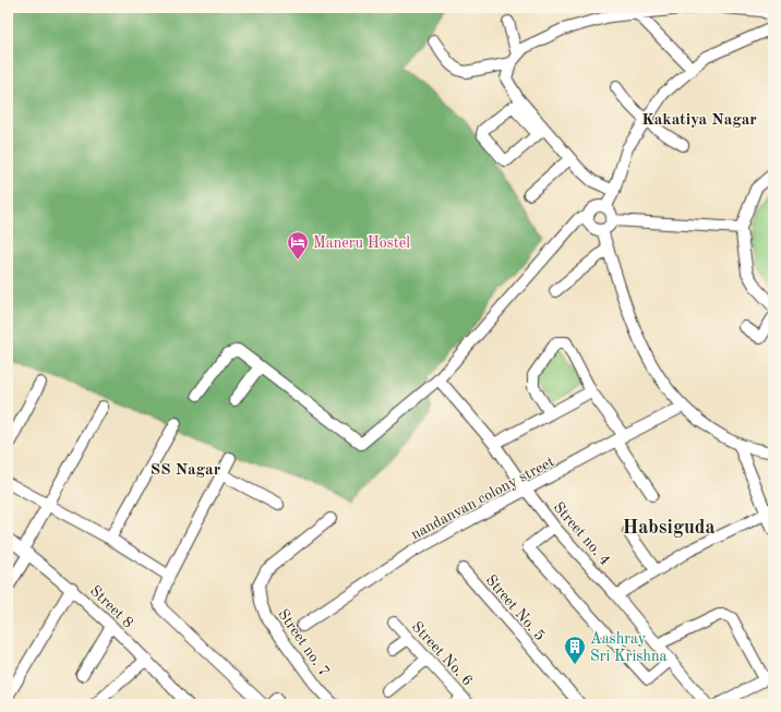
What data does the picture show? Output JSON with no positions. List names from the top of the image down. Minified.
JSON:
{"streets":{"street":["nandanvan colony street","Street no. 4","Street 8","Street No. 5","Street no. 7","Street No. 6"]},"crossings":[["nandanvan colony street","Street no. 4"]],"districts":["Kakatiya Nagar","SS Nagar","Habsiguda"],"places":{"hotel":["Maneru Hostel"],"building":["Aashray Sri Krishna"]}}
